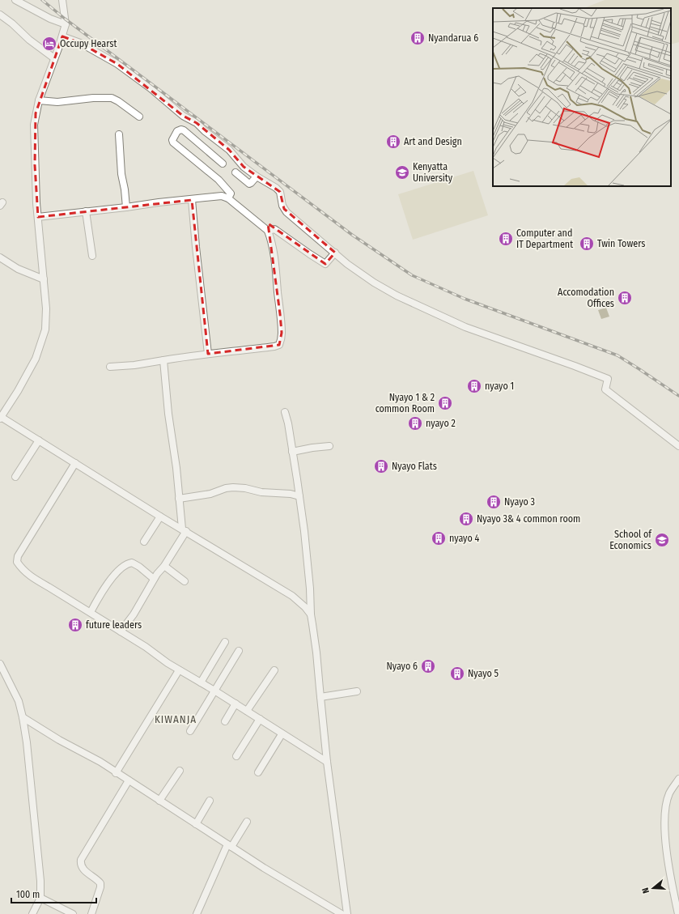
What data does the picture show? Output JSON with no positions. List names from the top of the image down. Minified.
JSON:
{"districts":["KIWANJA"],"places":{"building":["Nyandarua 6","Art and Design","Computer and IT Department","Twin Towers","Accomodation Offices","nyayo 1","Nyayo 1 & 2 common Room","nyayo 2","Nyayo Flats","Nyayo 3","Nyayo 3& 4 common room","nyayo 4","future leaders","Nyayo 6","Nyayo 5"],"hotel":["Occupy Hearst"],"school or university":["Kenyatta University","School of Economics"]},"scale_bar":"100 m","north":"left"}
